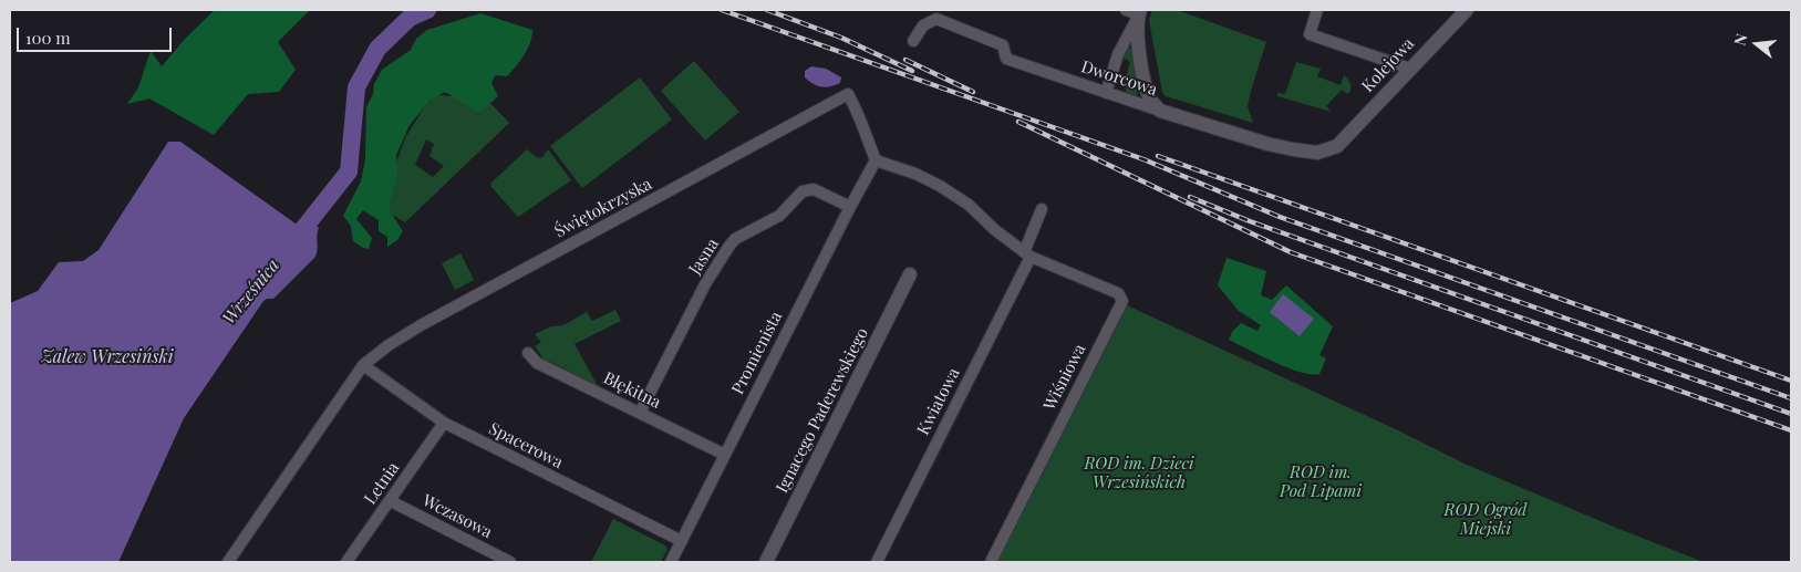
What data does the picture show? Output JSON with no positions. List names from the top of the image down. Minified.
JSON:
{"streets":{"street":["Kolejowa","Dworcowa","Świętokrzyska","Jasna","Promienista","Wiśniowa","Błękitna","Kwiatowa","Ignacego Paderewskiego","Spacerowa","Letnia","Wczasowa"]},"crossings":[["Kolejowa","Dworcowa"],["Świętokrzyska","Promienista"],["Świętokrzyska","Spacerowa"],["Jasna","Promienista"],["Jasna","Błękitna"],["Promienista","Błękitna"],["Promienista","Spacerowa"],["Wiśniowa","Kwiatowa"],["Spacerowa","Letnia"],["Letnia","Wczasowa"]],"water":["Wrześnica","Zalew Wrzesiński"],"parks":["ROD im. Dzieci Wrzesińskich","ROD im. Pod Lipami","ROD Ogród Miejski"],"scale_bar":"100 m","north":"left"}
